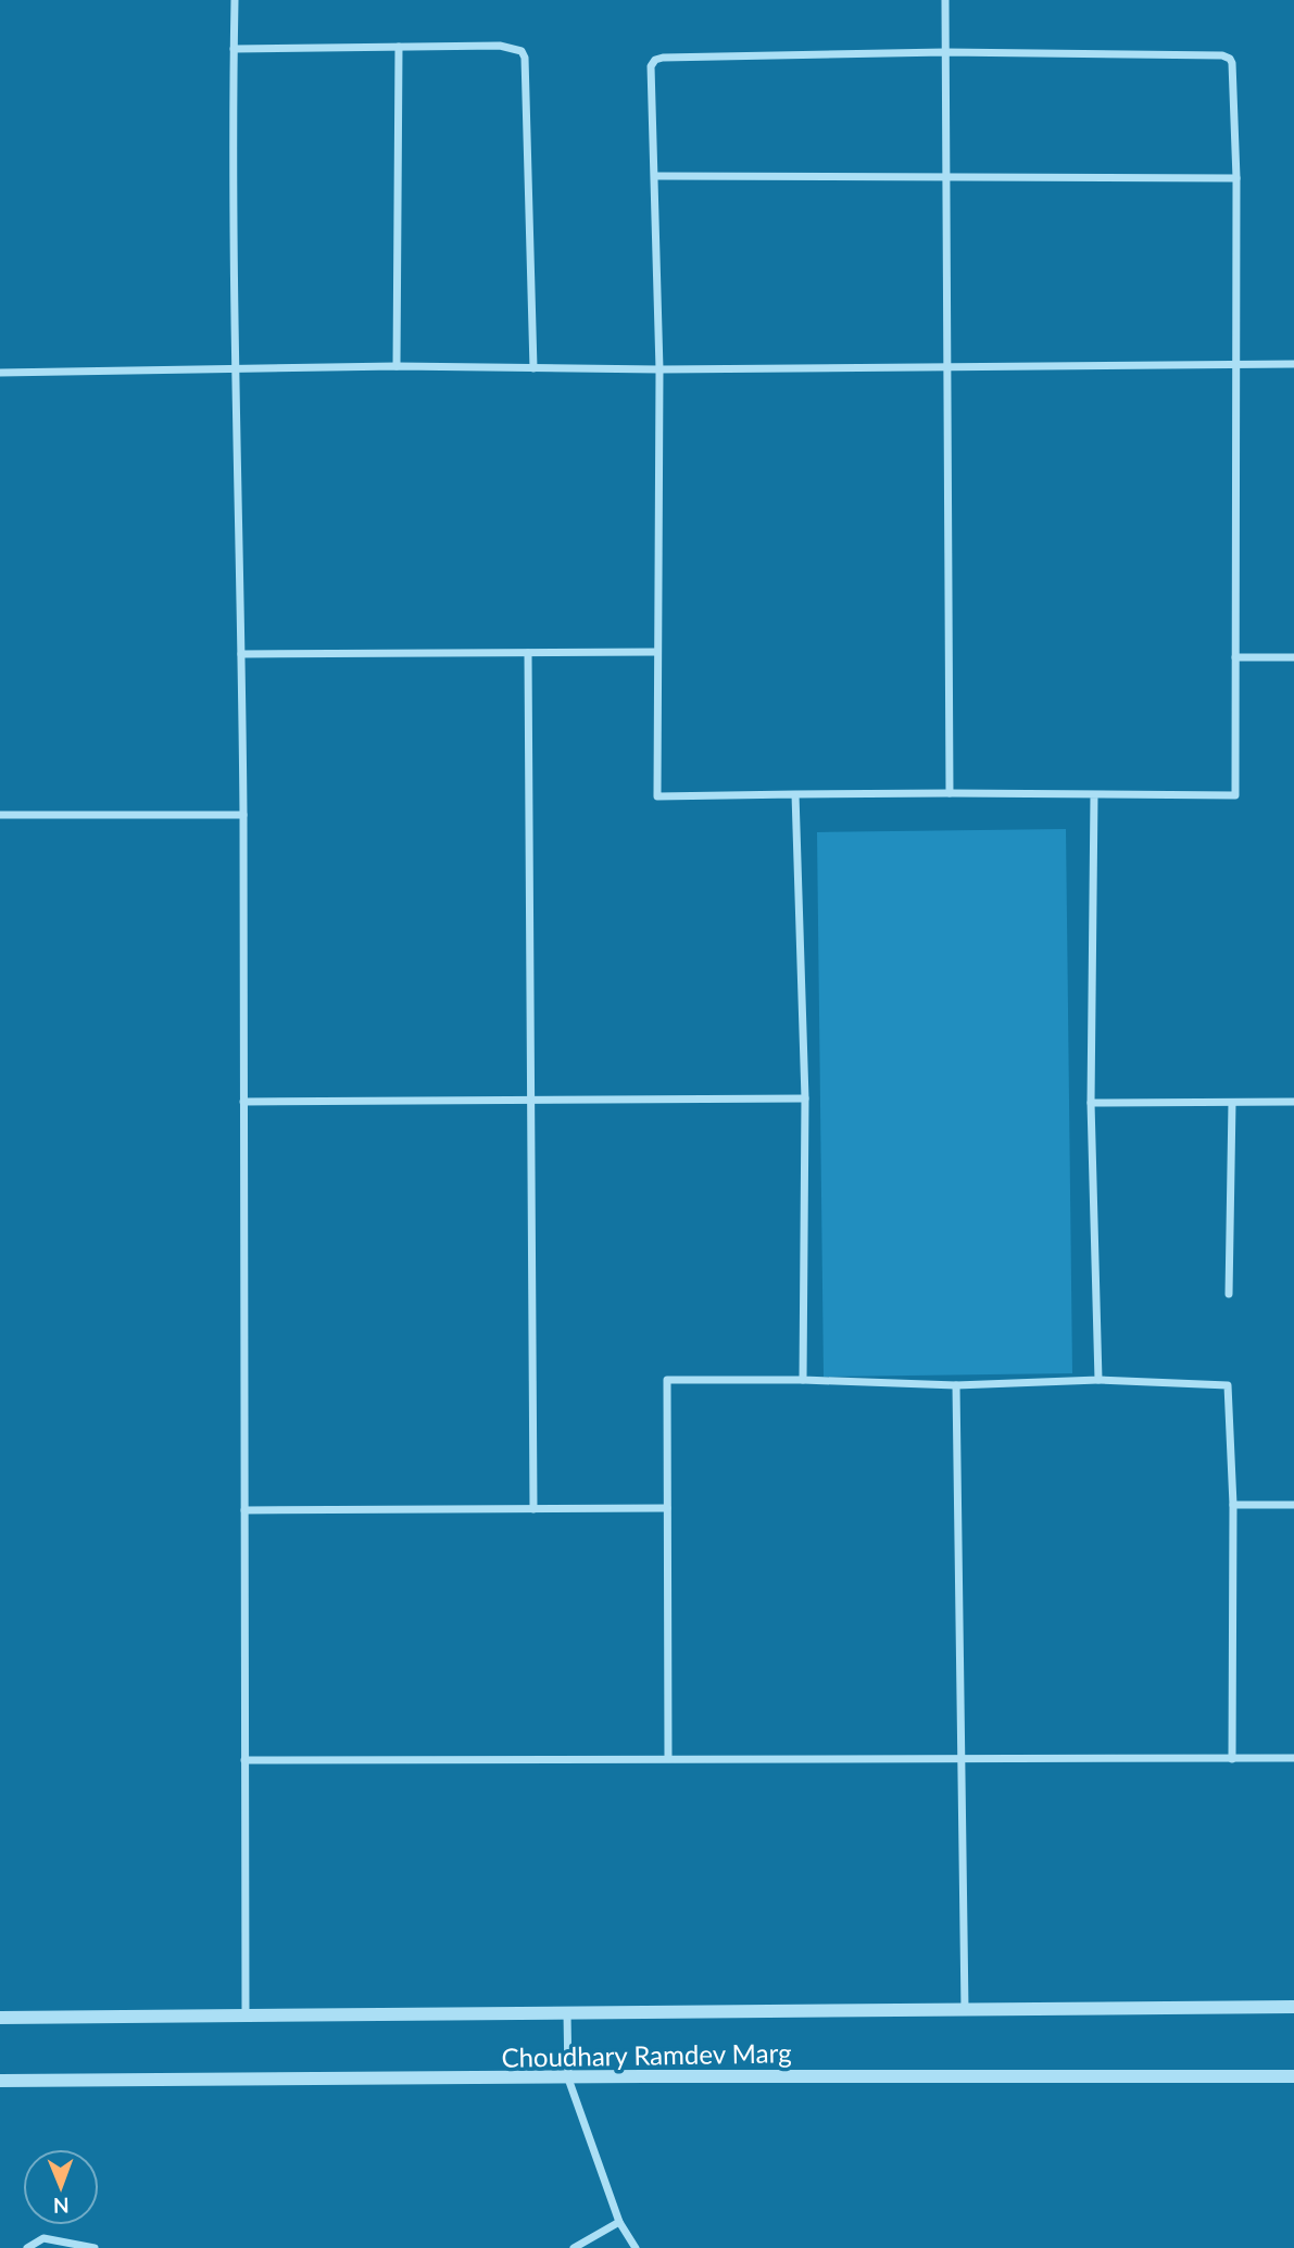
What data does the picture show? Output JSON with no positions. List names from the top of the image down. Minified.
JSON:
{"streets":{"street":["Choudhary Ramdev Marg"]},"north":"bottom"}
